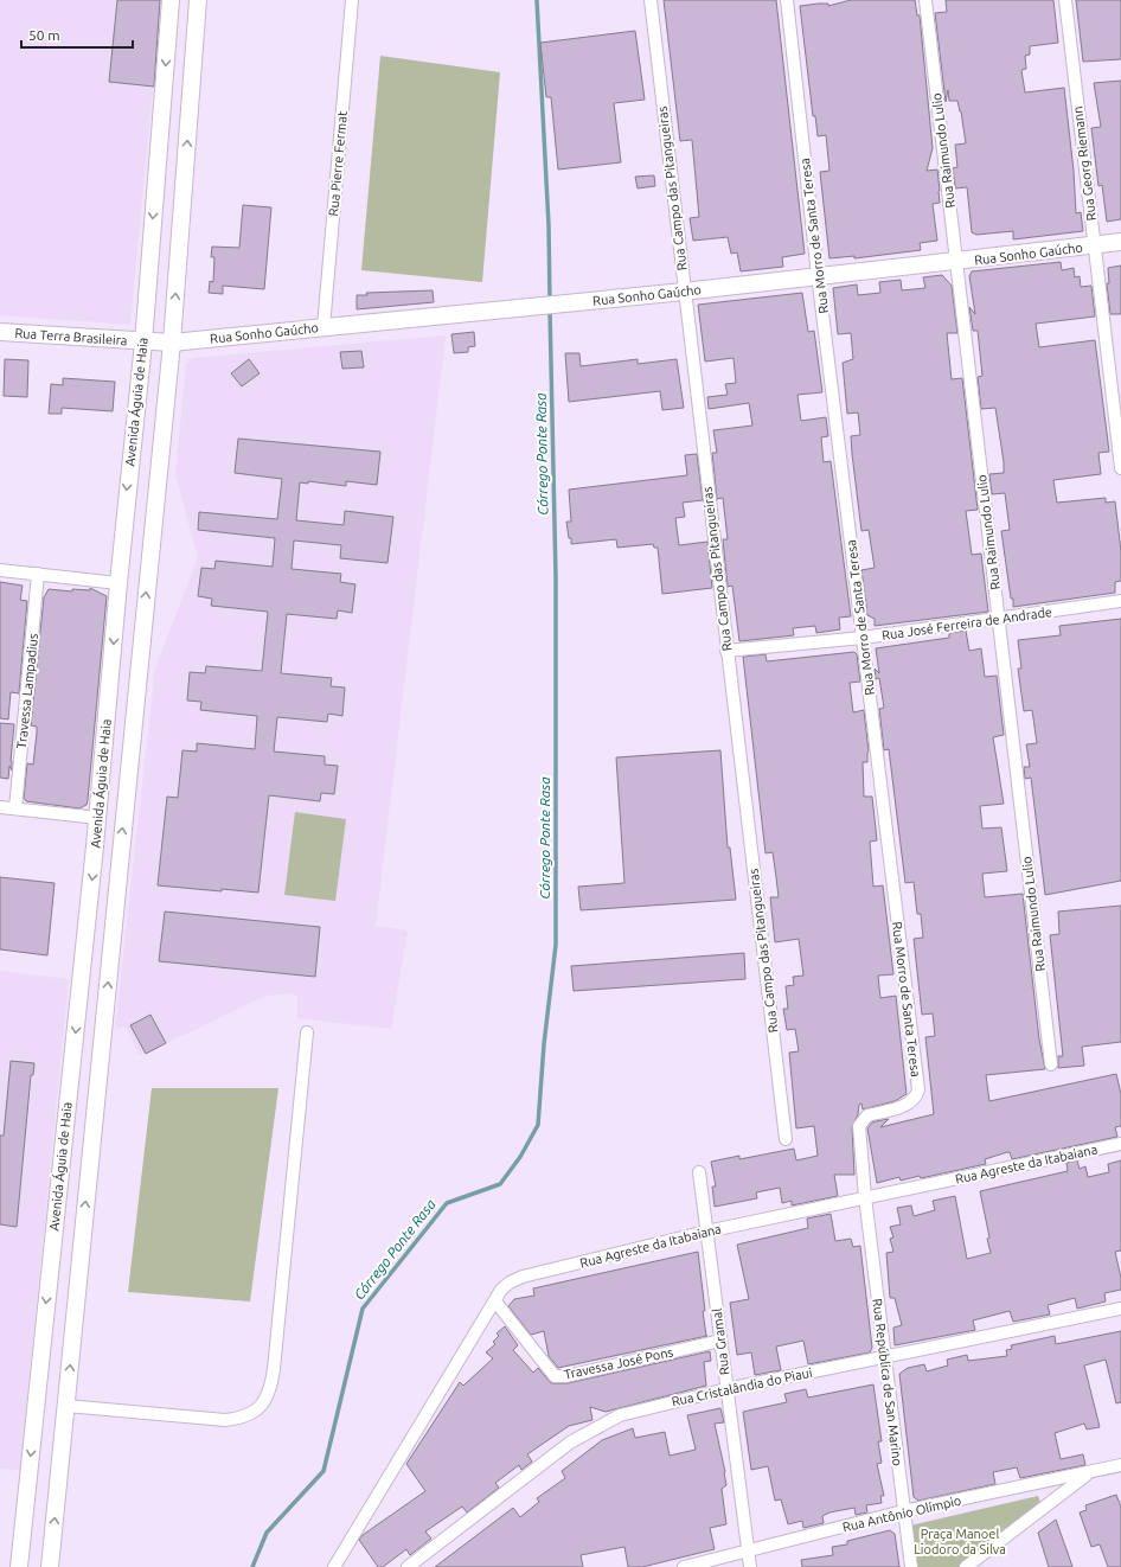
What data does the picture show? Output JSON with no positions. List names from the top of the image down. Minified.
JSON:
{"streets":{"main road":["Rua Sonho Gaúcho","Rua Terra Brasileira","Avenida Águia de Haia"],"street":["Rua Raimundo Lulio","Rua Pierre Fermat","Rua Georg Riemann","Rua Campo das Pitangueiras","Rua Morro de Santa Teresa","Rua José Ferreira de Andrade","Travessa Lampadius","Rua Agreste da Itabaiana","Rua Gramal","Travessa José Pons","Rua República de San Marino","Rua Cristalândia do Piaui","Rua Antônio Olímpio"]},"crossings":[["Rua Raimundo Lulio","Rua Sonho Gaúcho"],["Rua Raimundo Lulio","Rua José Ferreira de Andrade"],["Rua Pierre Fermat","Rua Sonho Gaúcho"],["Rua Georg Riemann","Rua Sonho Gaúcho"],["Rua Campo das Pitangueiras","Rua Sonho Gaúcho"],["Rua Campo das Pitangueiras","Rua José Ferreira de Andrade"],["Rua Morro de Santa Teresa","Rua Sonho Gaúcho"],["Rua Morro de Santa Teresa","Rua José Ferreira de Andrade"],["Rua Morro de Santa Teresa","Rua Agreste da Itabaiana"],["Rua Morro de Santa Teresa","Rua República de San Marino"],["Rua Sonho Gaúcho","Rua Terra Brasileira"],["Rua Sonho Gaúcho","Avenida Águia de Haia"],["Rua Terra Brasileira","Avenida Águia de Haia"],["Rua Agreste da Itabaiana","Rua Gramal"],["Rua Agreste da Itabaiana","Travessa José Pons"],["Rua Agreste da Itabaiana","Rua República de San Marino"],["Rua Gramal","Travessa José Pons"],["Rua Gramal","Rua Cristalândia do Piaui"],["Rua Gramal","Rua Antônio Olímpio"],["Rua República de San Marino","Rua Cristalândia do Piaui"],["Rua República de San Marino","Rua Antônio Olímpio"]],"water":["Córrego Ponte Rasa"],"parks":["Praça Manoel Liodoro da Silva"],"scale_bar":"50 m"}
